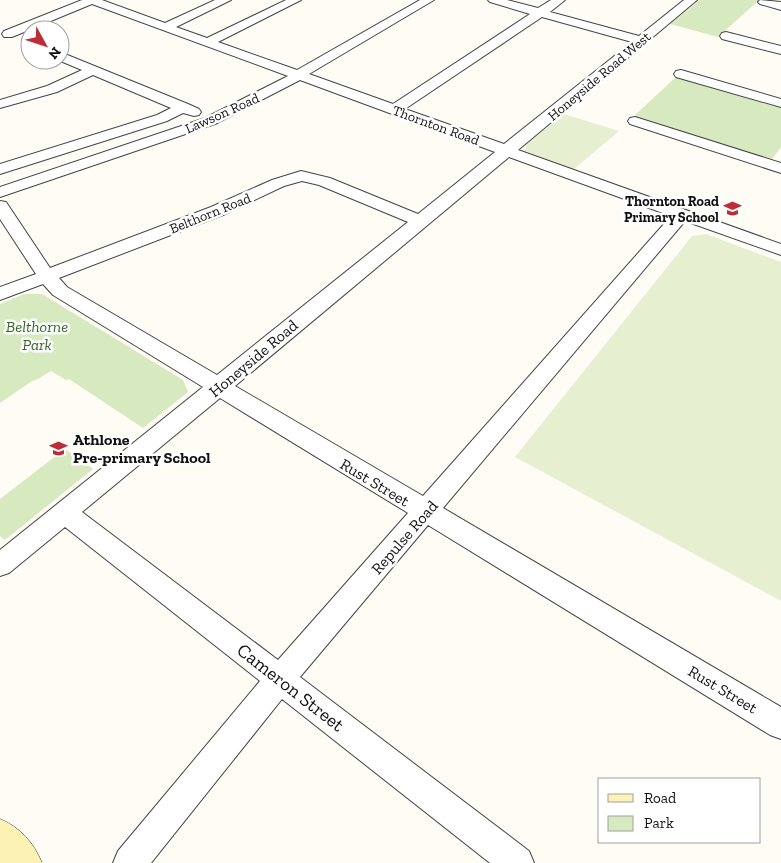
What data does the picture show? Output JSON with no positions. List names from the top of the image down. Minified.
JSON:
{"streets":{"street":["Honeyside Road West","Lawson Road","Thornton Road","Belthorn Road","Honeyside Road","Rust Street","Repulse Road","Cameron Street"]},"crossings":[["Honeyside Road West","Thornton Road"],["Honeyside Road West","Honeyside Road"],["Lawson Road","Thornton Road"],["Thornton Road","Honeyside Road"],["Thornton Road","Repulse Road"],["Belthorn Road","Honeyside Road"],["Belthorn Road","Rust Street"],["Honeyside Road","Rust Street"],["Honeyside Road","Cameron Street"],["Rust Street","Repulse Road"],["Repulse Road","Cameron Street"]],"parks":["Belthorne Park"],"places":{"school or university":["Thornton Road Primary School","Athlone Pre-primary School"]},"legend":["Road","Park"],"north":"bottom right"}
